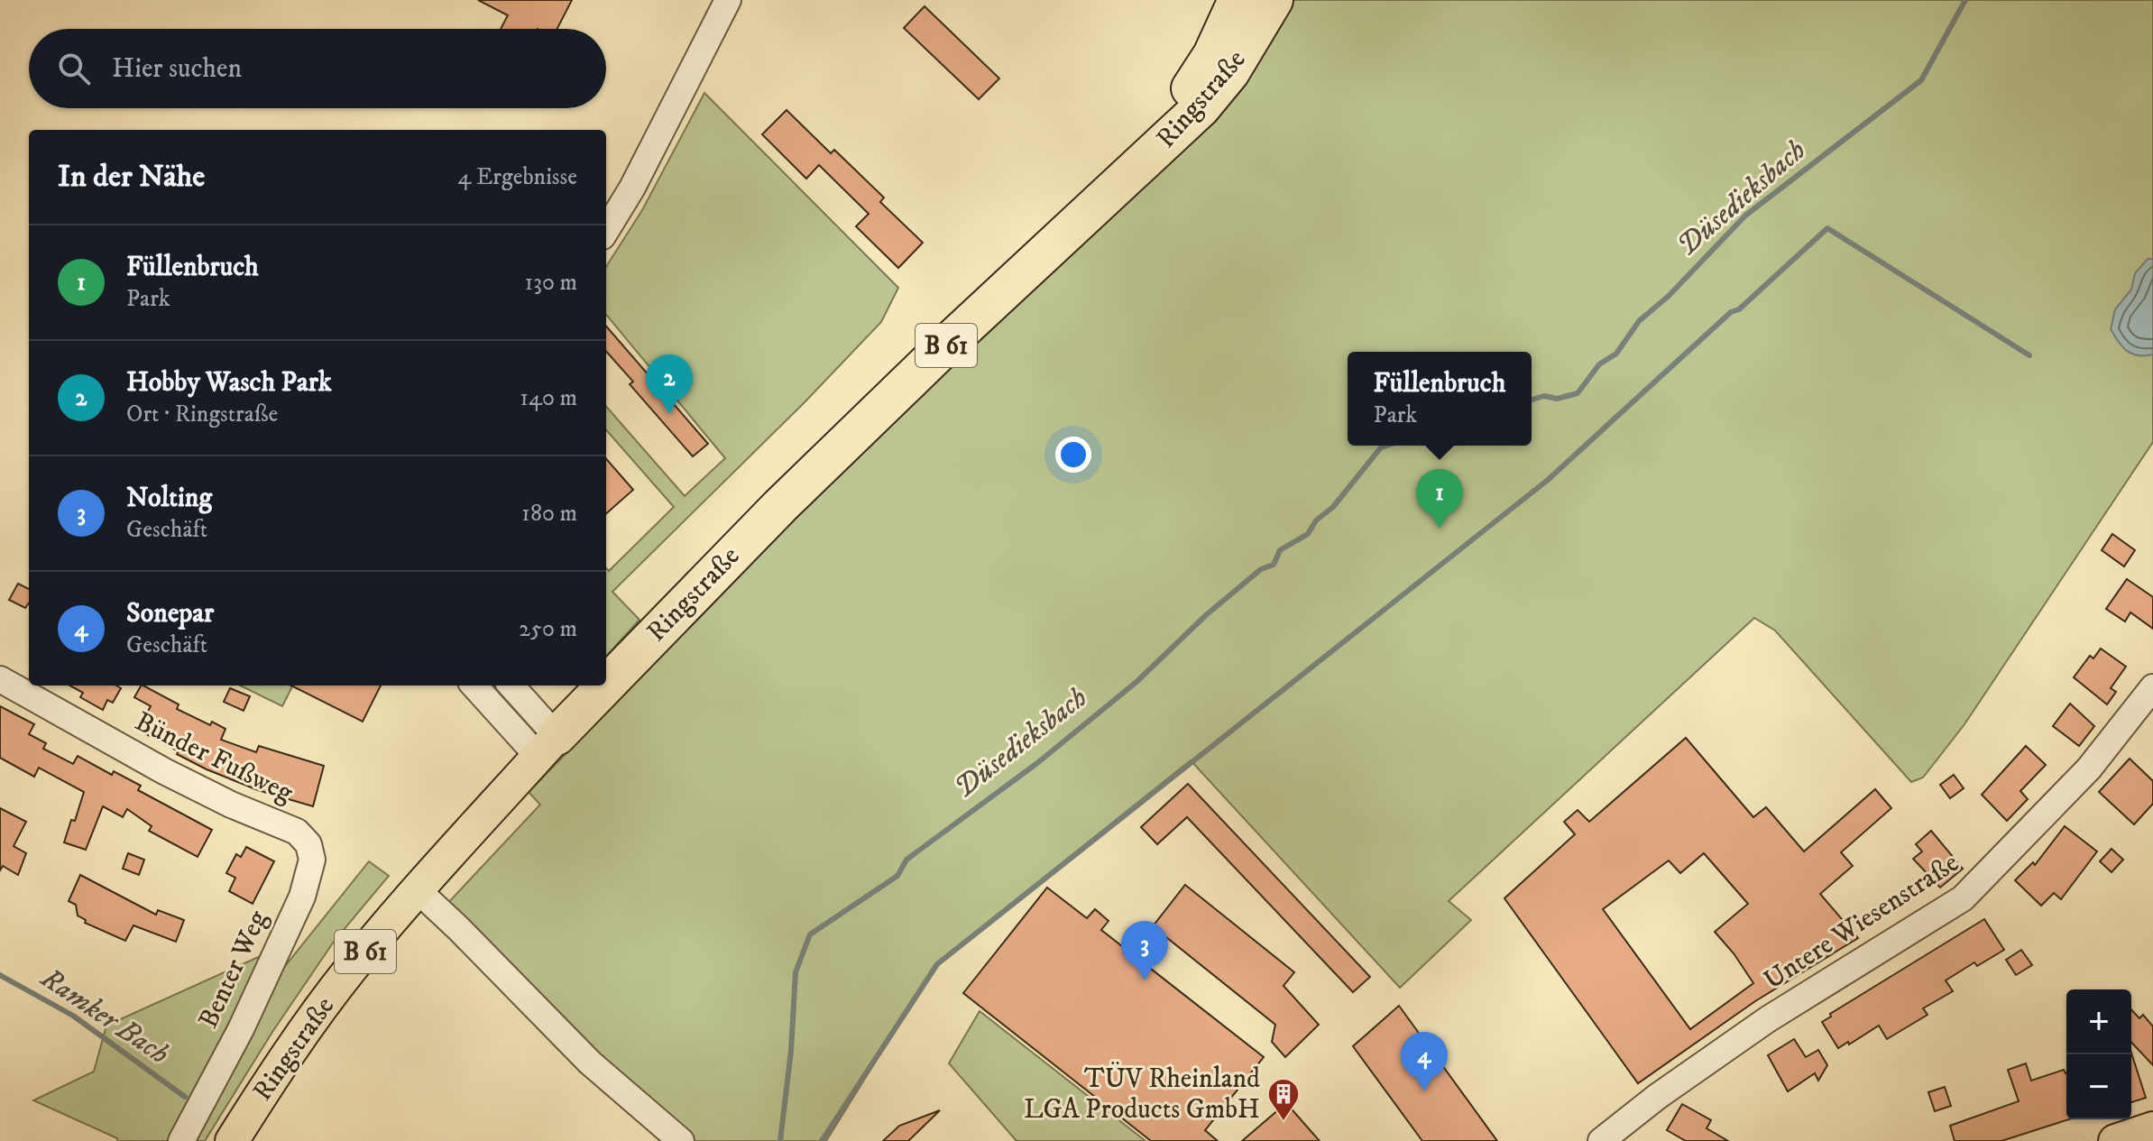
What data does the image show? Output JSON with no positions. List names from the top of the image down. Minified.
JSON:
{"streets":{"highway":["Ringstraße","B 61"],"street":["Bünder Fußweg","Untere Wiesenstraße","Benter Weg"]},"crossings":[["Bünder Fußweg","Benter Weg"]],"water":["Düsedieksbach","Ramker Bach"],"places":{"building":["TÜV Rheinland LGA Products GmbH"]},"page":{"search":"Hier suchen","heading":["In der Nähe","4 Ergebnisse"],"list":[{"mark":"1","name":"Füllenbruch","note":"Park","value":"130 m"},{"mark":"2","name":"Hobby Wasch Park","note":"Ort · Ringstraße","value":"140 m"},{"mark":"3","name":"Nolting","note":"Geschäft","value":"180 m"},{"mark":"4","name":"Sonepar","note":"Geschäft","value":"250 m"}],"popup":["Füllenbruch","Park"],"pins":["2","1","3","4"],"map_buttons":["+","−"]}}
